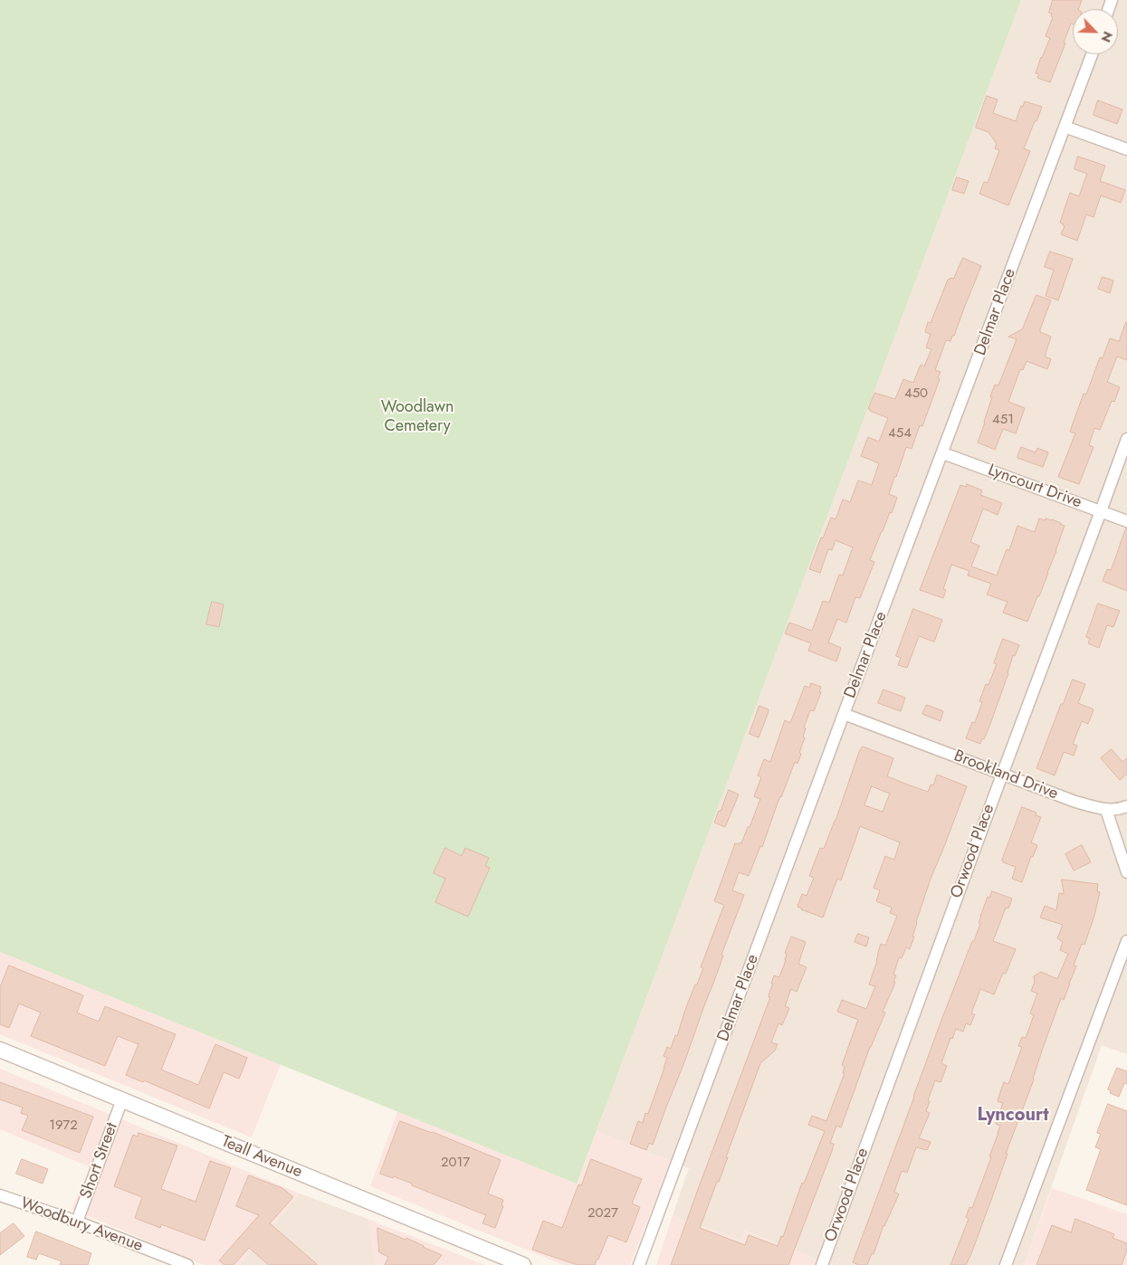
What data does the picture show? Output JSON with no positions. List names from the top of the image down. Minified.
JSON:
{"streets":{"street":["Delmar Place","Lyncourt Drive","Brookland Drive","Orwood Place","Teall Avenue","Short Street","Woodbury Avenue"]},"crossings":[["Delmar Place","Lyncourt Drive"],["Delmar Place","Brookland Drive"],["Lyncourt Drive","Orwood Place"],["Brookland Drive","Orwood Place"],["Teall Avenue","Short Street"],["Short Street","Woodbury Avenue"]],"districts":["Lyncourt"],"parks":["Woodlawn Cemetery"],"house_numbers":["450","451","454","1972","2017","2027"],"north":"bottom right"}
